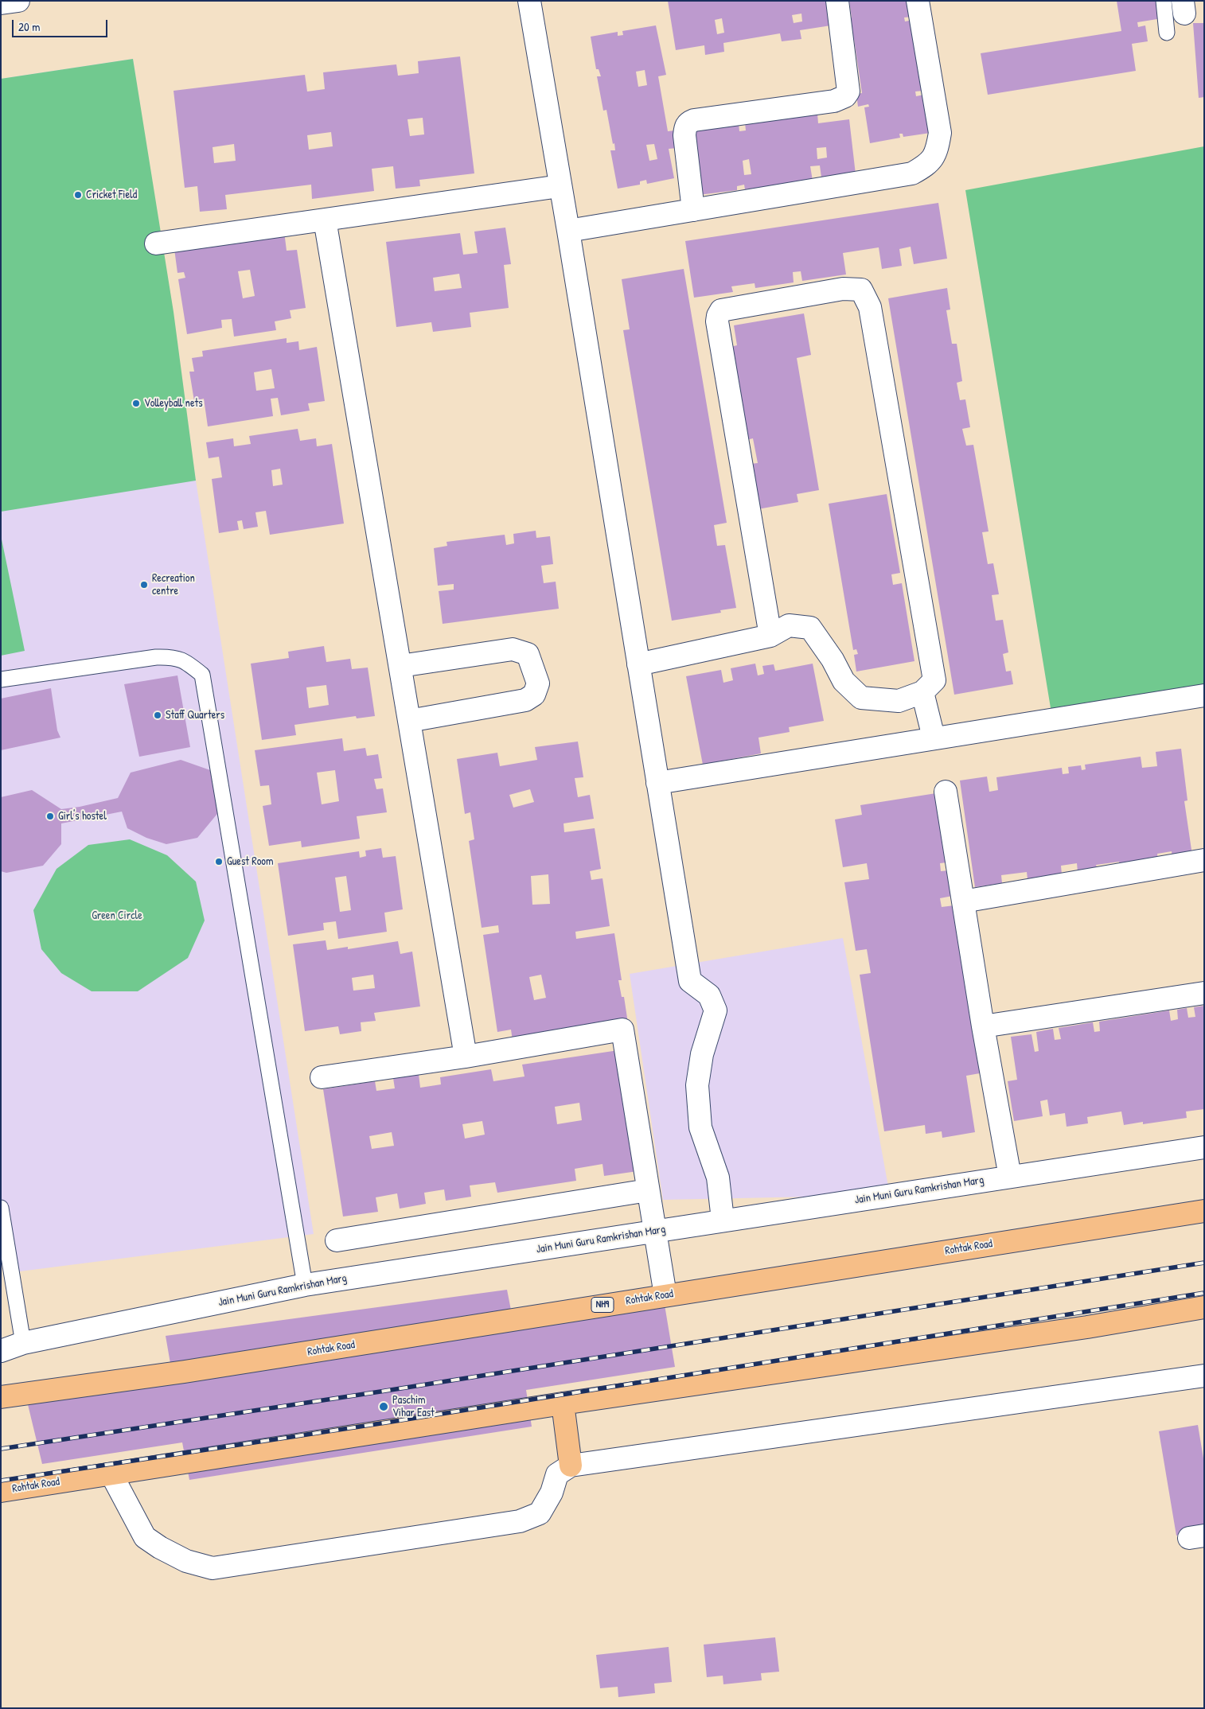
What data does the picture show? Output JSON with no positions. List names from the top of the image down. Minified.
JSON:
{"streets":{"main road":["Rohtak Road","NH9"],"street":["Jain Muni Guru Ramkrishan Marg"]},"parks":["Green Circle"],"places":["Cricket Field","Volleyball nets","Recreation centre","Staff Quarters","Girl's hostel","Guest Room","Paschim Vihar East"],"scale_bar":"20 m"}
